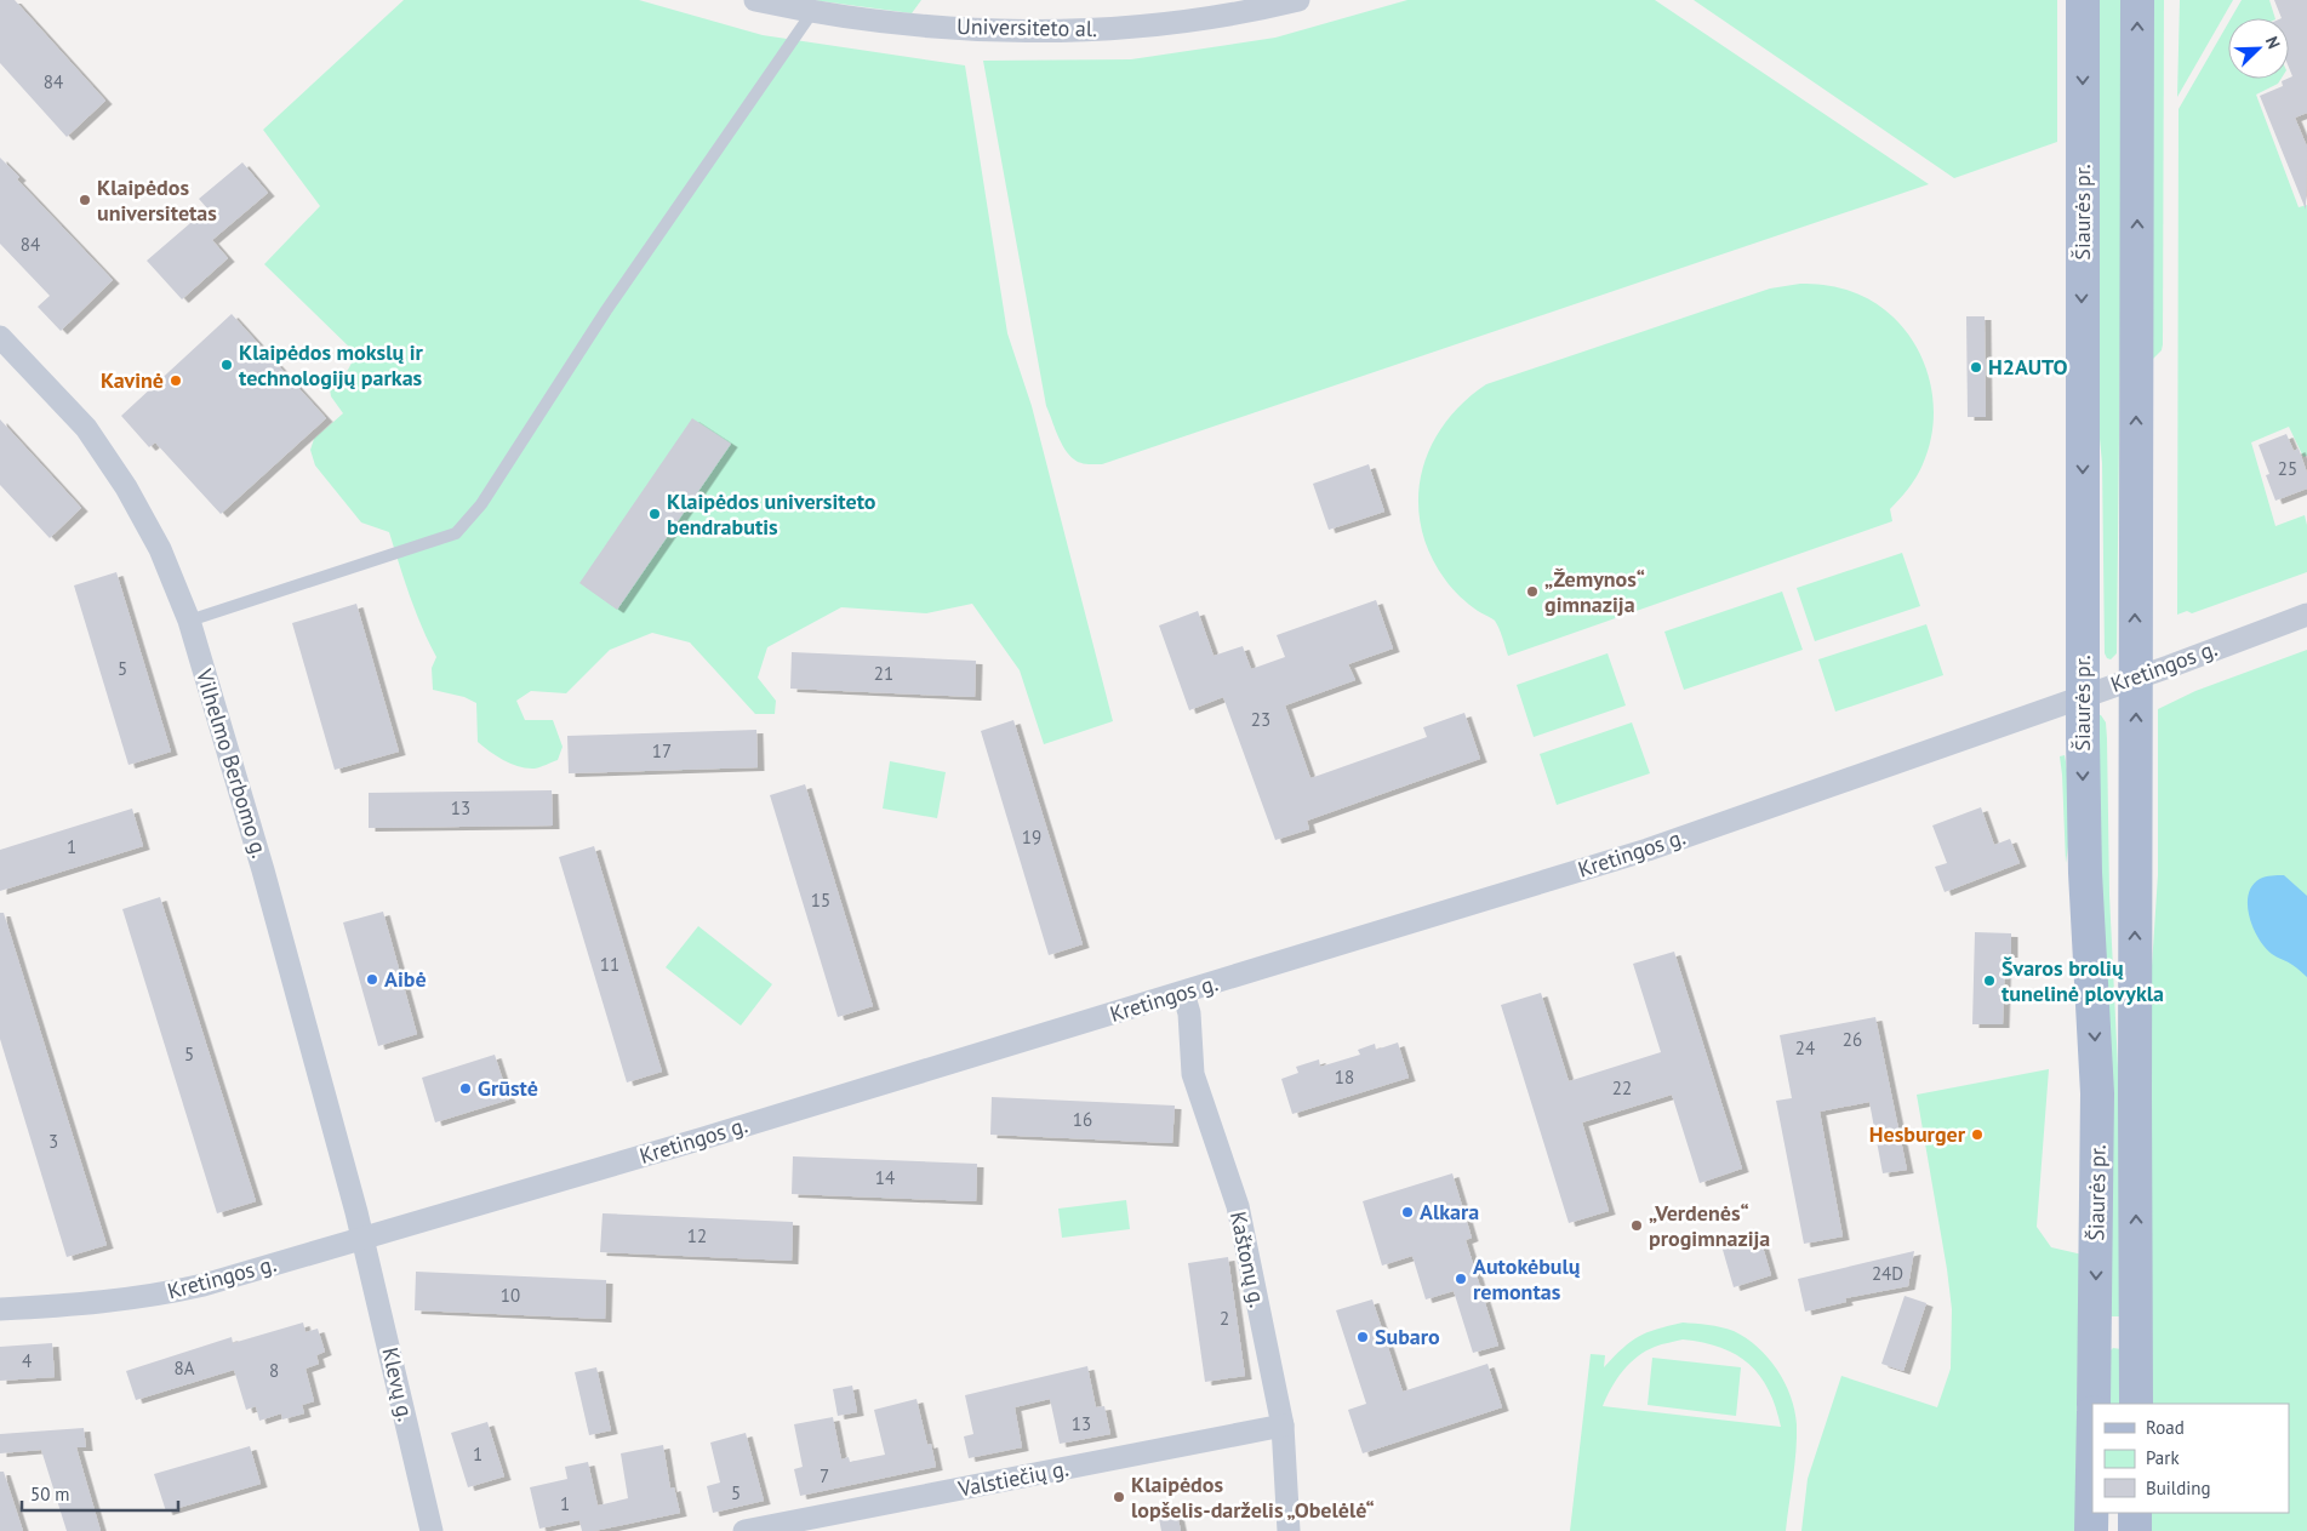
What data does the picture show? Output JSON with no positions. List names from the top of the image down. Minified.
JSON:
{"streets":{"main road":["Šiaurės pr."],"street":["Universiteto al.","Kretingos g.","Vilhelmo Berbomo g.","Kaštonų g.","Klevų g.","Valstiečių g."]},"crossings":[["Šiaurės pr.","Kretingos g."],["Kretingos g.","Vilhelmo Berbomo g."],["Kretingos g.","Kaštonų g."],["Kretingos g.","Klevų g."],["Vilhelmo Berbomo g.","Klevų g."],["Kaštonų g.","Valstiečių g."]],"places":["Klaipėdos universitetas","Klaipėdos mokslų ir technologijų parkas","H2AUTO","Kavinė","Klaipėdos universiteto bendrabutis","„Žemynos“ gimnazija","Aibė","Švaros brolių tunelinė plovykla","Grūstė","Hesburger","Alkara","„Verdenės“ progimnazija","Autokėbulų remontas","Subaro","Klaipėdos lopšelis-darželis „Obelėlė“"],"house_numbers":["84","84","25","5","21","23","17","13","19","1","15","11","26","24","5","18","22","16","3","14","12","24D","10","2","4","8A","8","13","1","7","5","1"],"legend":["Road","Park","Building"],"scale_bar":"50 m","north":"top right"}
